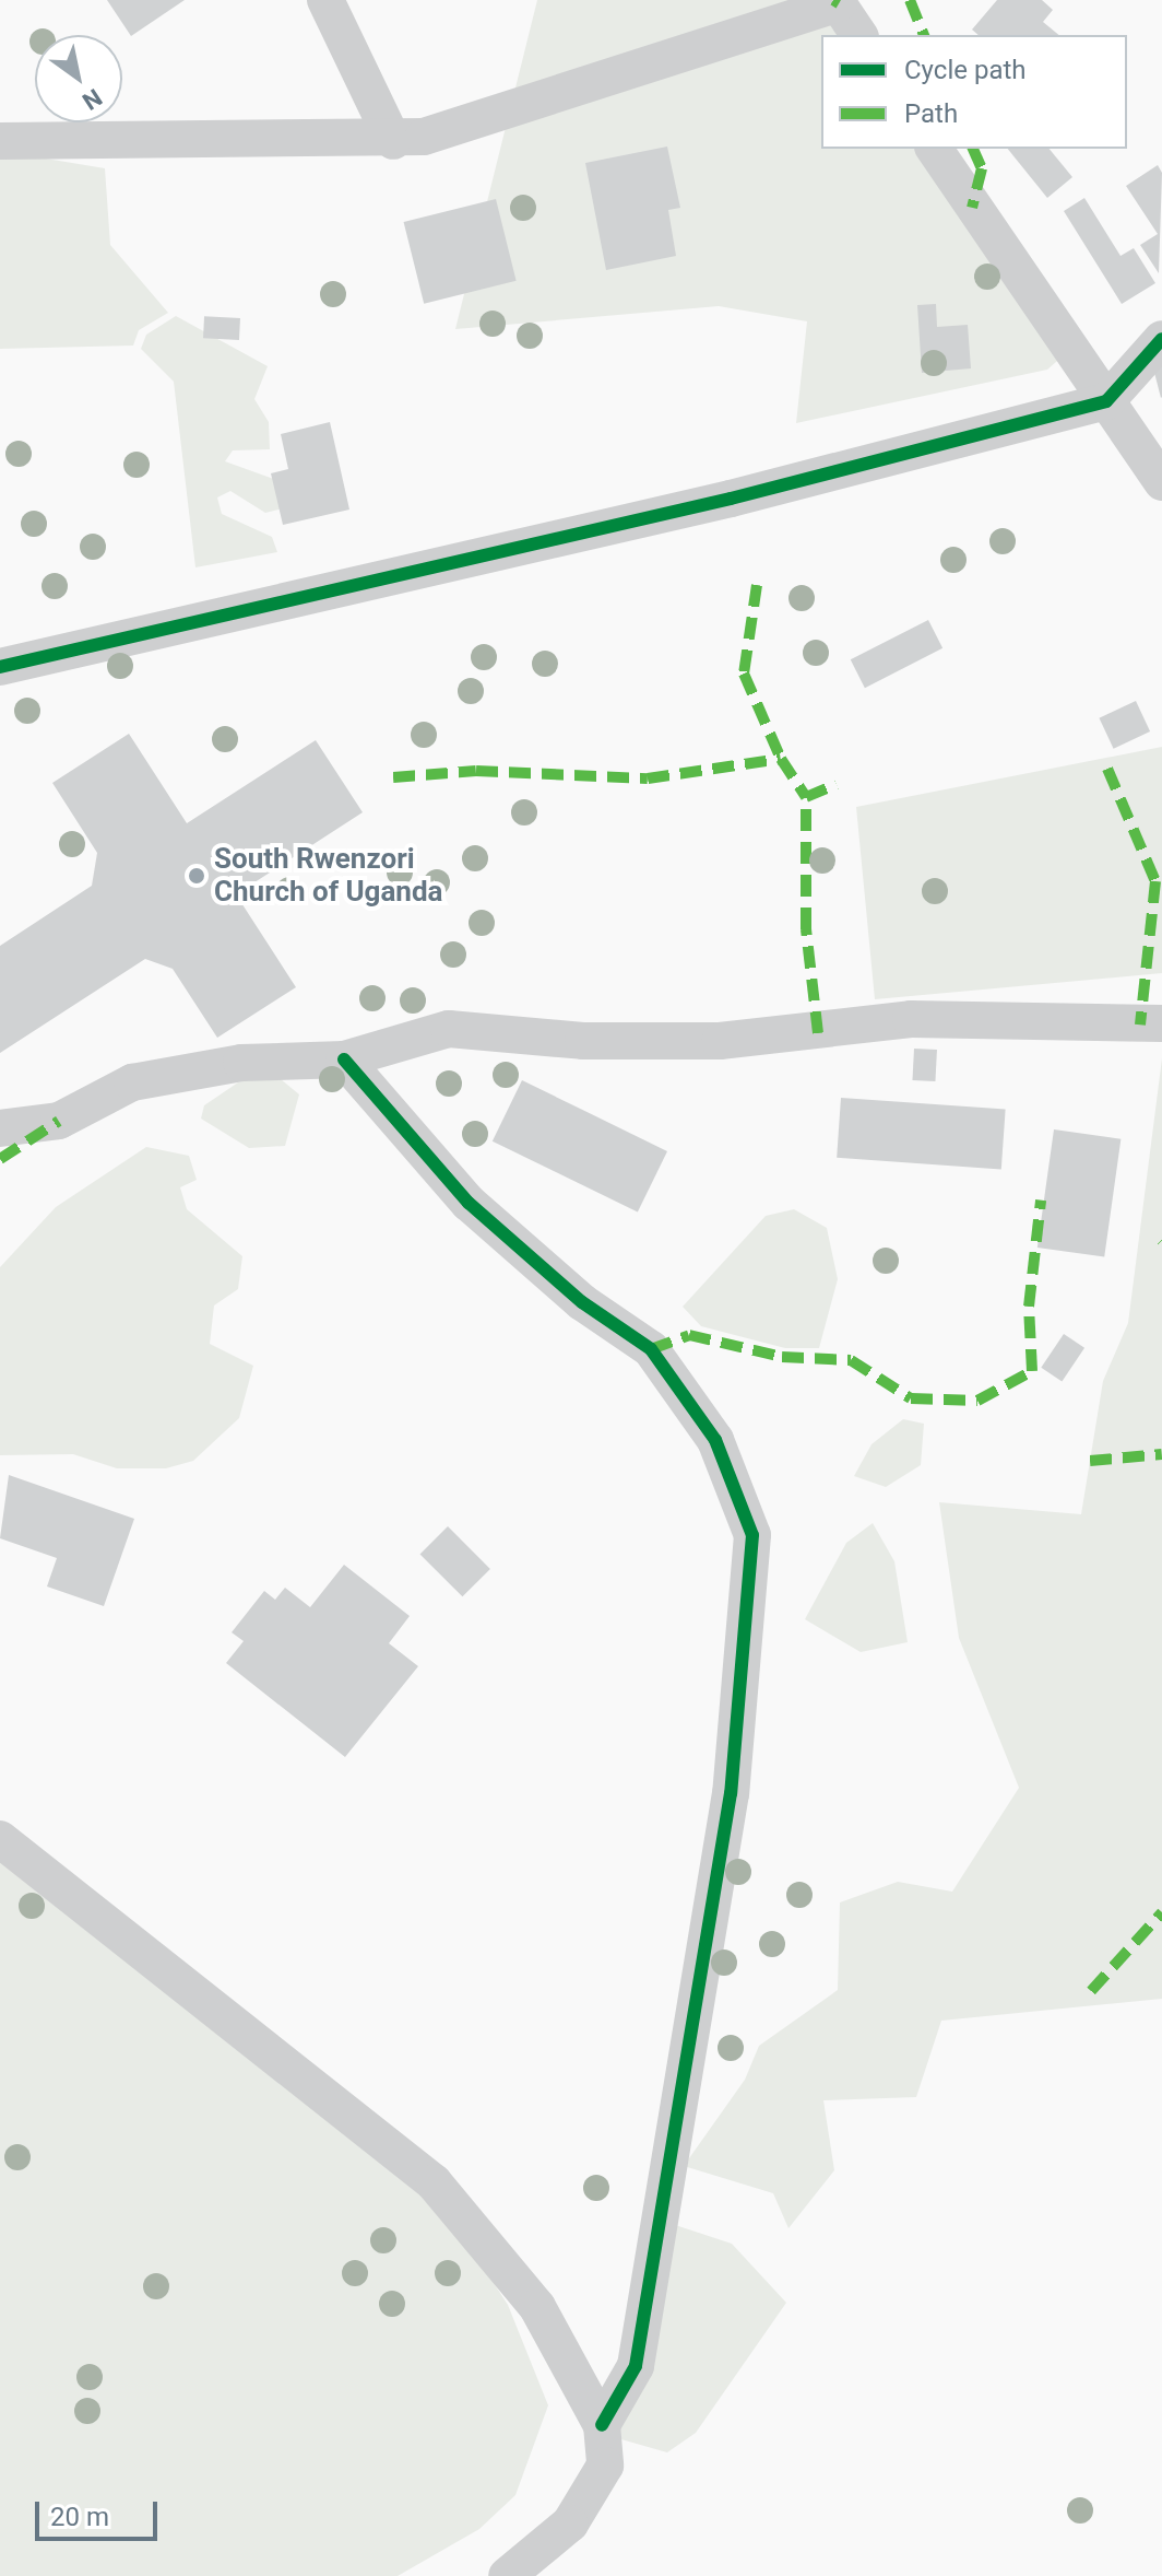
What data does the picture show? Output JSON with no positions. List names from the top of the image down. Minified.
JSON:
{"places":["South Rwenzori Church of Uganda"],"legend":["Cycle path","Path"],"scale_bar":"20 m","north":"bottom right"}
